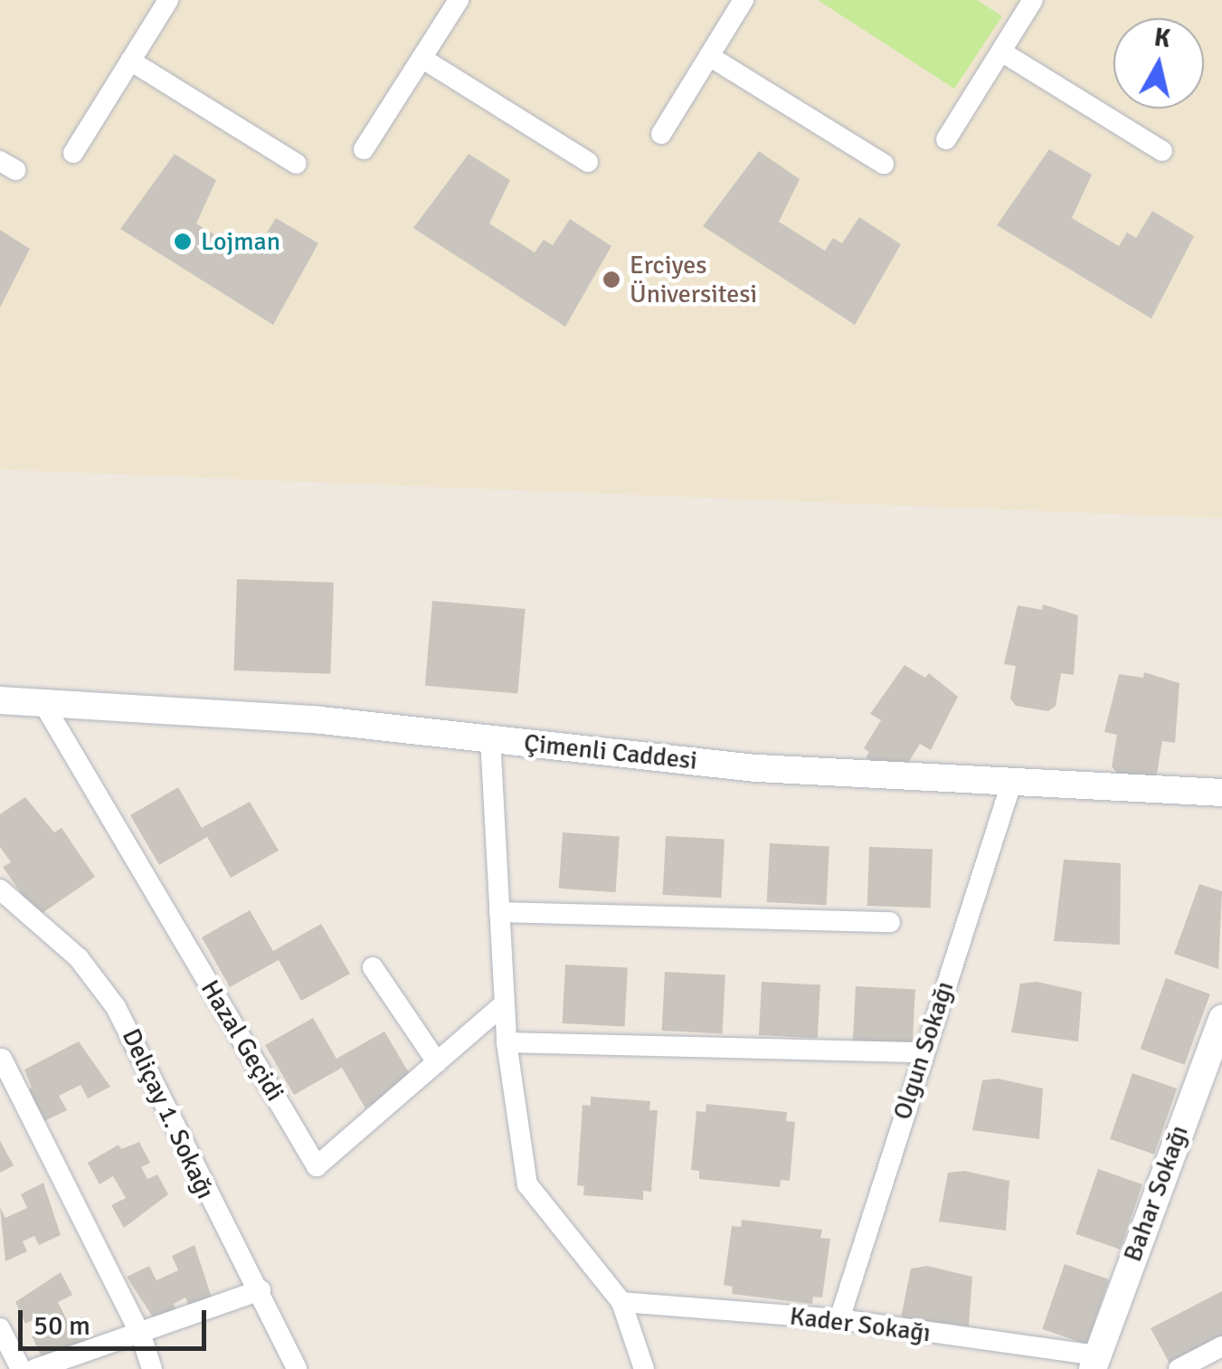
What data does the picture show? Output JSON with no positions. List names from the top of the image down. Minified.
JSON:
{"streets":{"street":["Çimenli Caddesi","Hazal Geçidi","Olgun Sokağı","Deliçay 1. Sokağı","Bahar Sokağı","Kader Sokağı"]},"crossings":[["Çimenli Caddesi","Hazal Geçidi"],["Çimenli Caddesi","Olgun Sokağı"],["Olgun Sokağı","Kader Sokağı"],["Bahar Sokağı","Kader Sokağı"]],"places":["Lojman","Erciyes Üniversitesi"],"scale_bar":"50 m","north":"top"}
